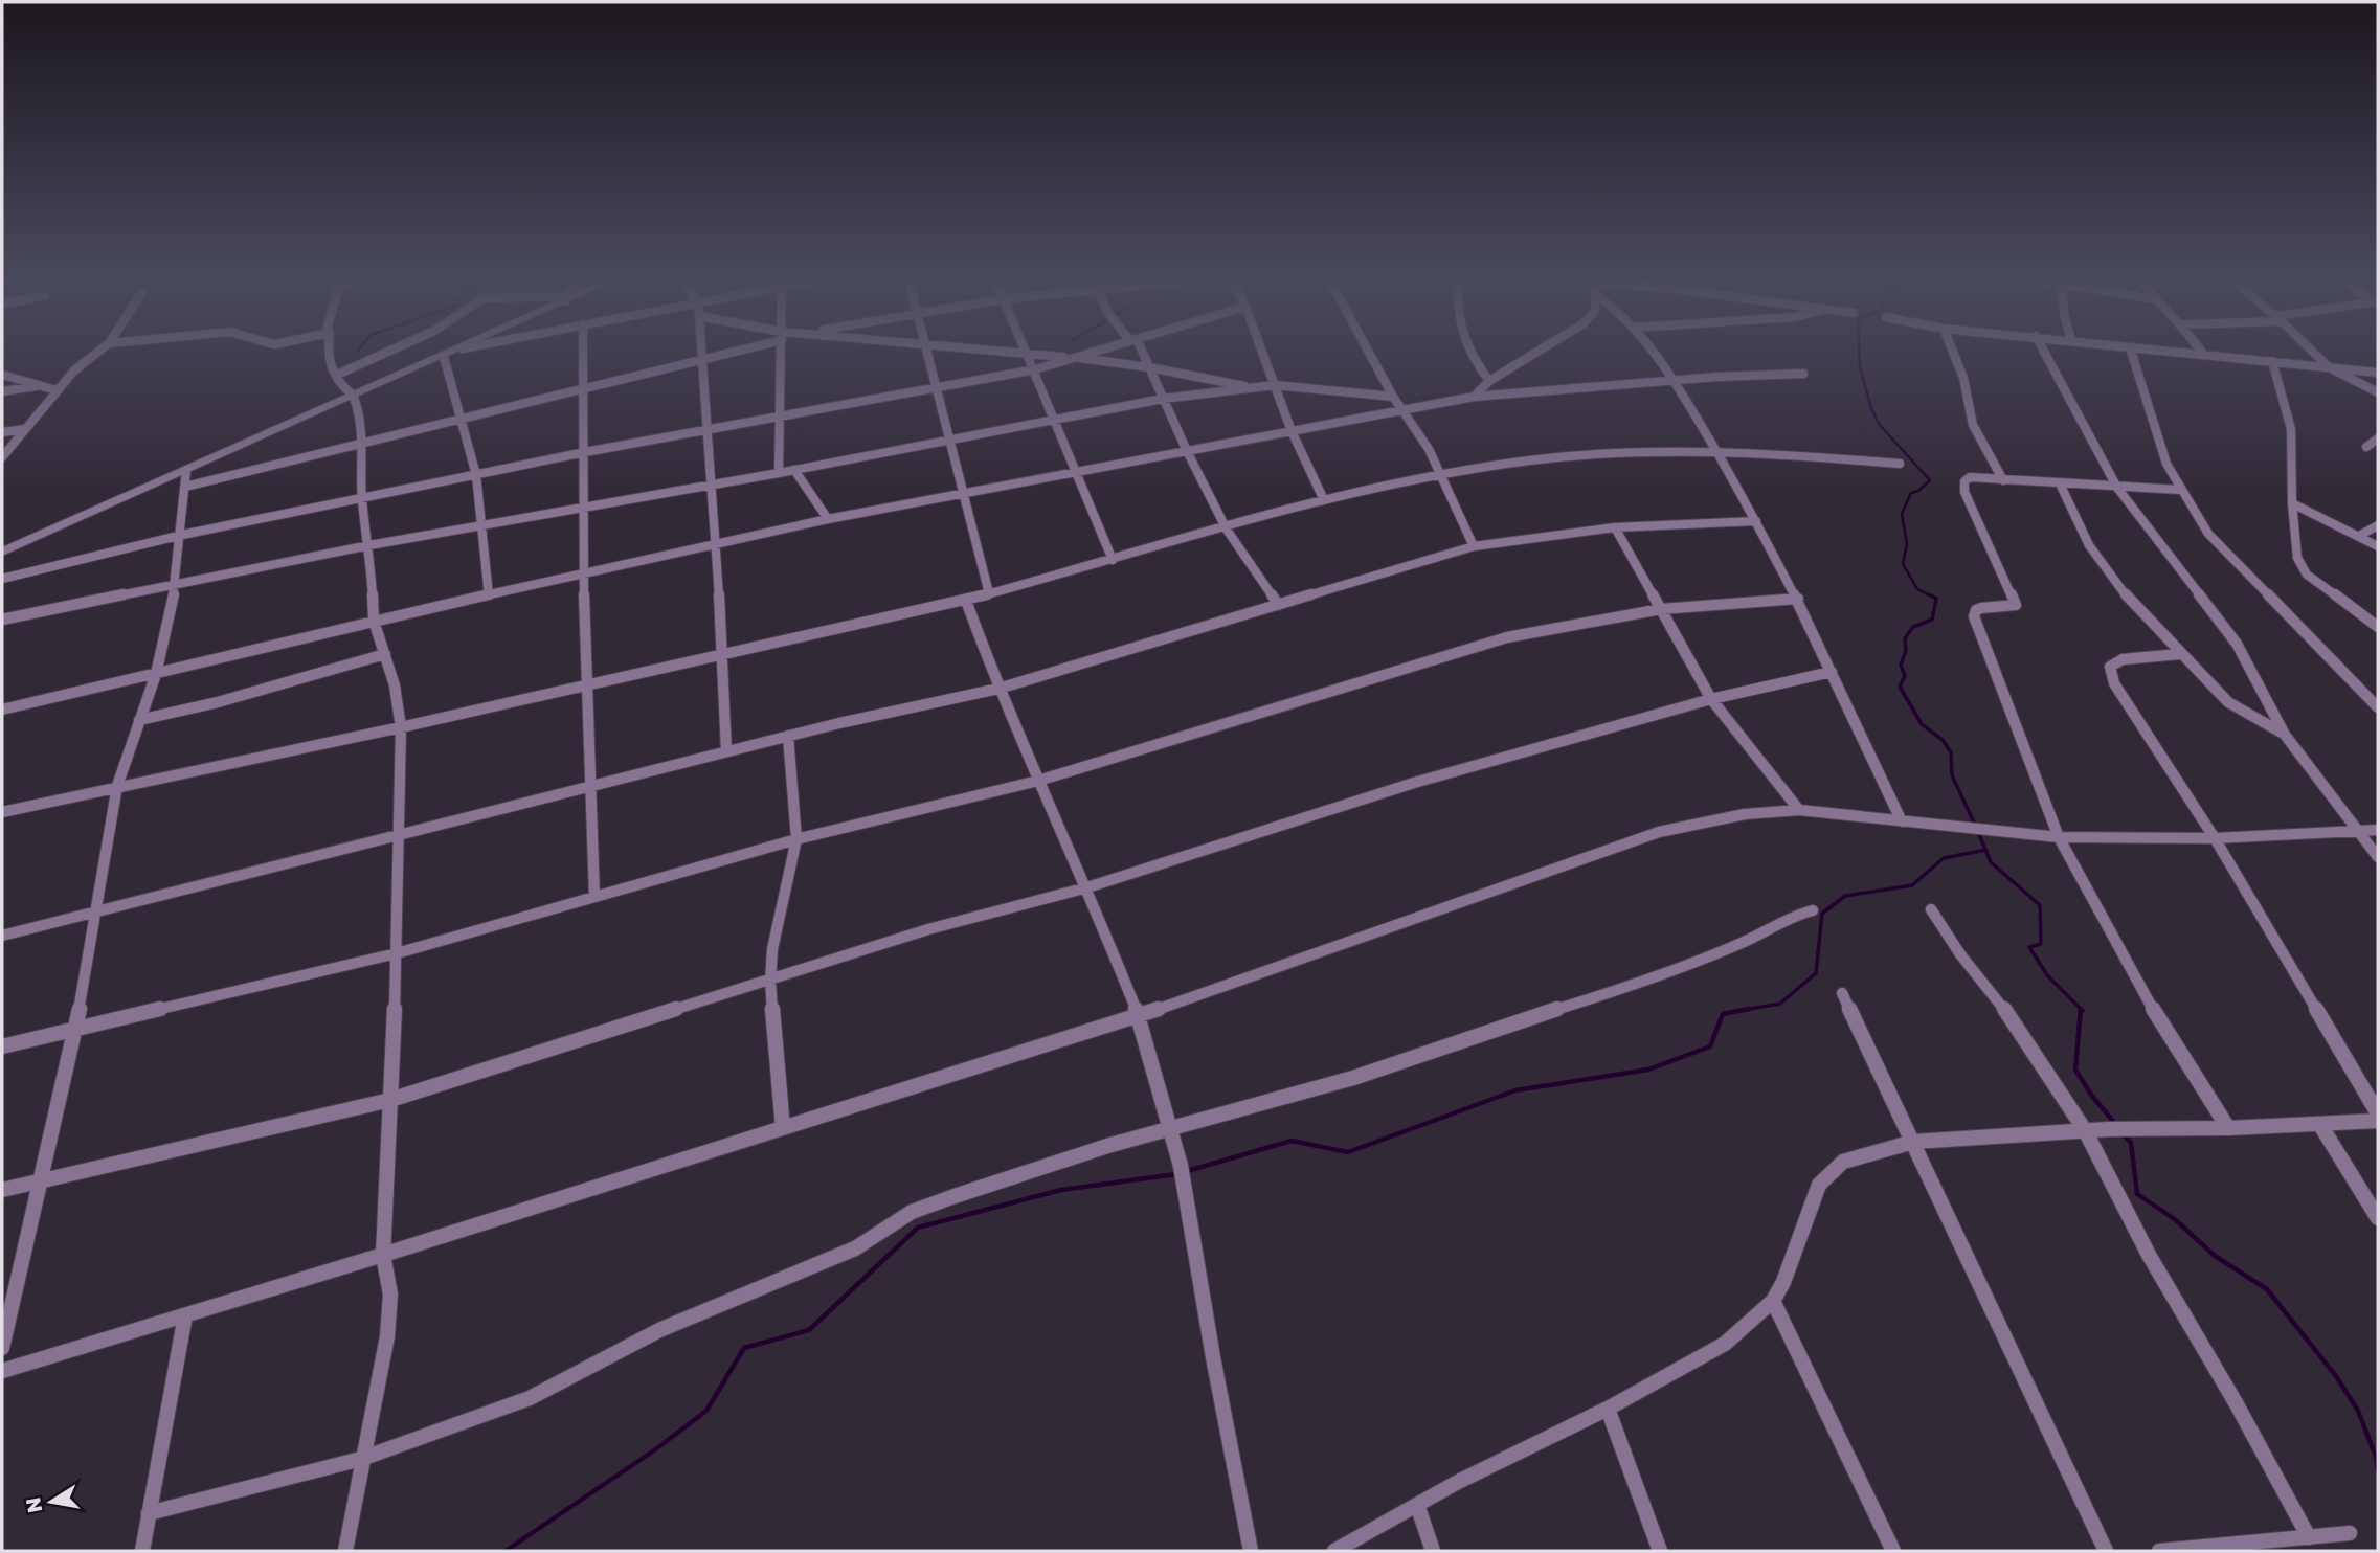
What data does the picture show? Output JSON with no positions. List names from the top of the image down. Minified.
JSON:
{"north":"left"}
